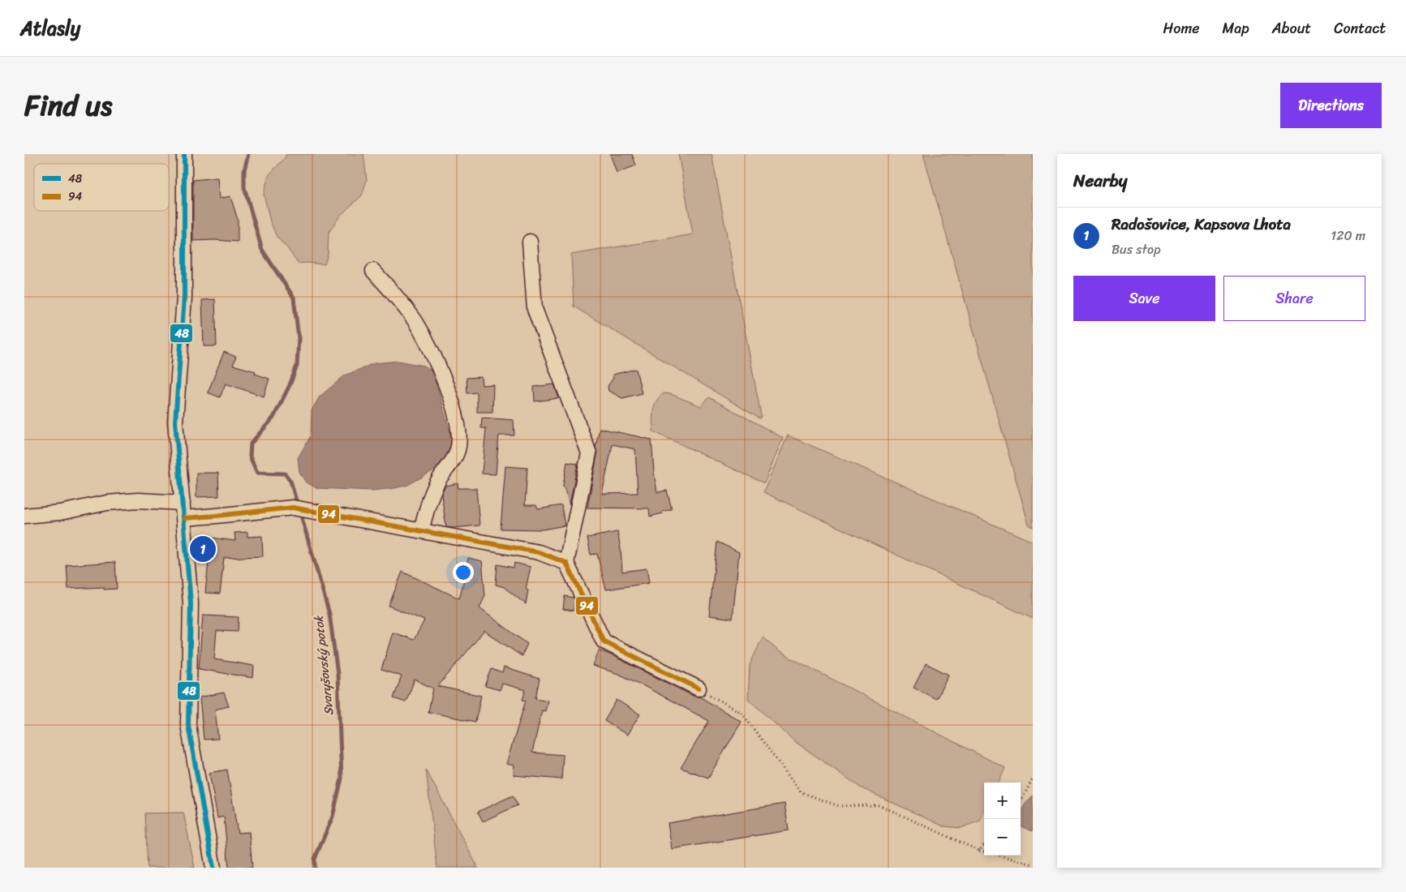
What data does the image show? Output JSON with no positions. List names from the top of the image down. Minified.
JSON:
{"water":["Svaryšovský potok"],"lines":["transit line 48","transit line 94"],"legend":["48","94"],"page":{"header":"Atlasly","nav":["Home","Map","About","Contact"],"title":"Find us","buttons":["Directions",["Save","Share"]],"heading":"Nearby","list":[{"mark":"1","name":"Radošovice, Kapsova Lhota","note":"Bus stop","value":"120 m"}],"pins":"1","map_buttons":["+","−"]}}
